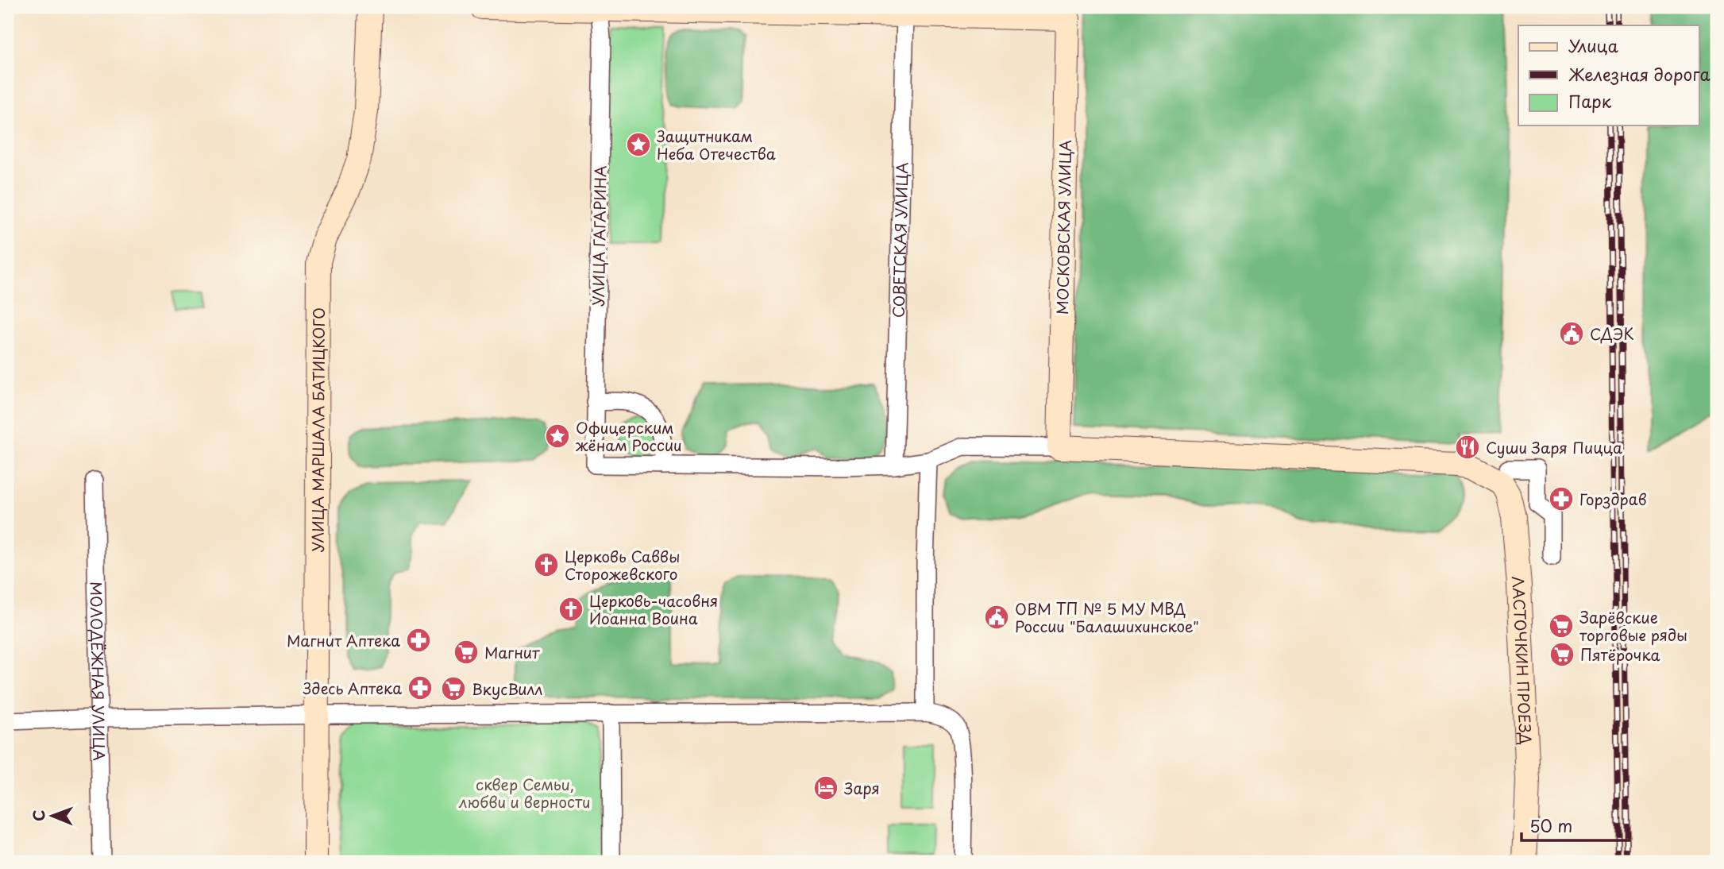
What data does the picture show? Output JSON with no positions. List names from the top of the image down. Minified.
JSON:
{"streets":{"street":["МОСКОВСКАЯ УЛИЦА","УЛИЦА ГАГАРИНА","СОВЕТСКАЯ УЛИЦА","УЛИЦА МАРШАЛА БАТИЦКОГО","ЛАСТОЧКИН ПРОЕЗД","МОЛОДЁЖНАЯ УЛИЦА"]},"crossings":[["МОСКОВСКАЯ УЛИЦА","ЛАСТОЧКИН ПРОЕЗД"]],"parks":["сквер Семьи, любви и верности"],"places":{"place":["Защитникам Неба Отечества","Офицерским жёнам России"],"public building":["СДЭК","ОВМ ТП № 5 МУ МВД России \"Балашихинское\""],"restaurant":["Суши Заря Пицца"],"pharmacy":["Горздрав","Магнит Аптека","Здесь Аптека"],"church":["Церковь Саввы Сторожевского","Церковь-часовня Иоанна Воина"],"supermarket":["Зарёвские торговые ряды","Магнит","Пятёрочка","ВкусВилл"],"hotel":["Заря"]},"legend":["Улица","Железная дорога","Парк"],"scale_bar":"50 m","north":"left"}
